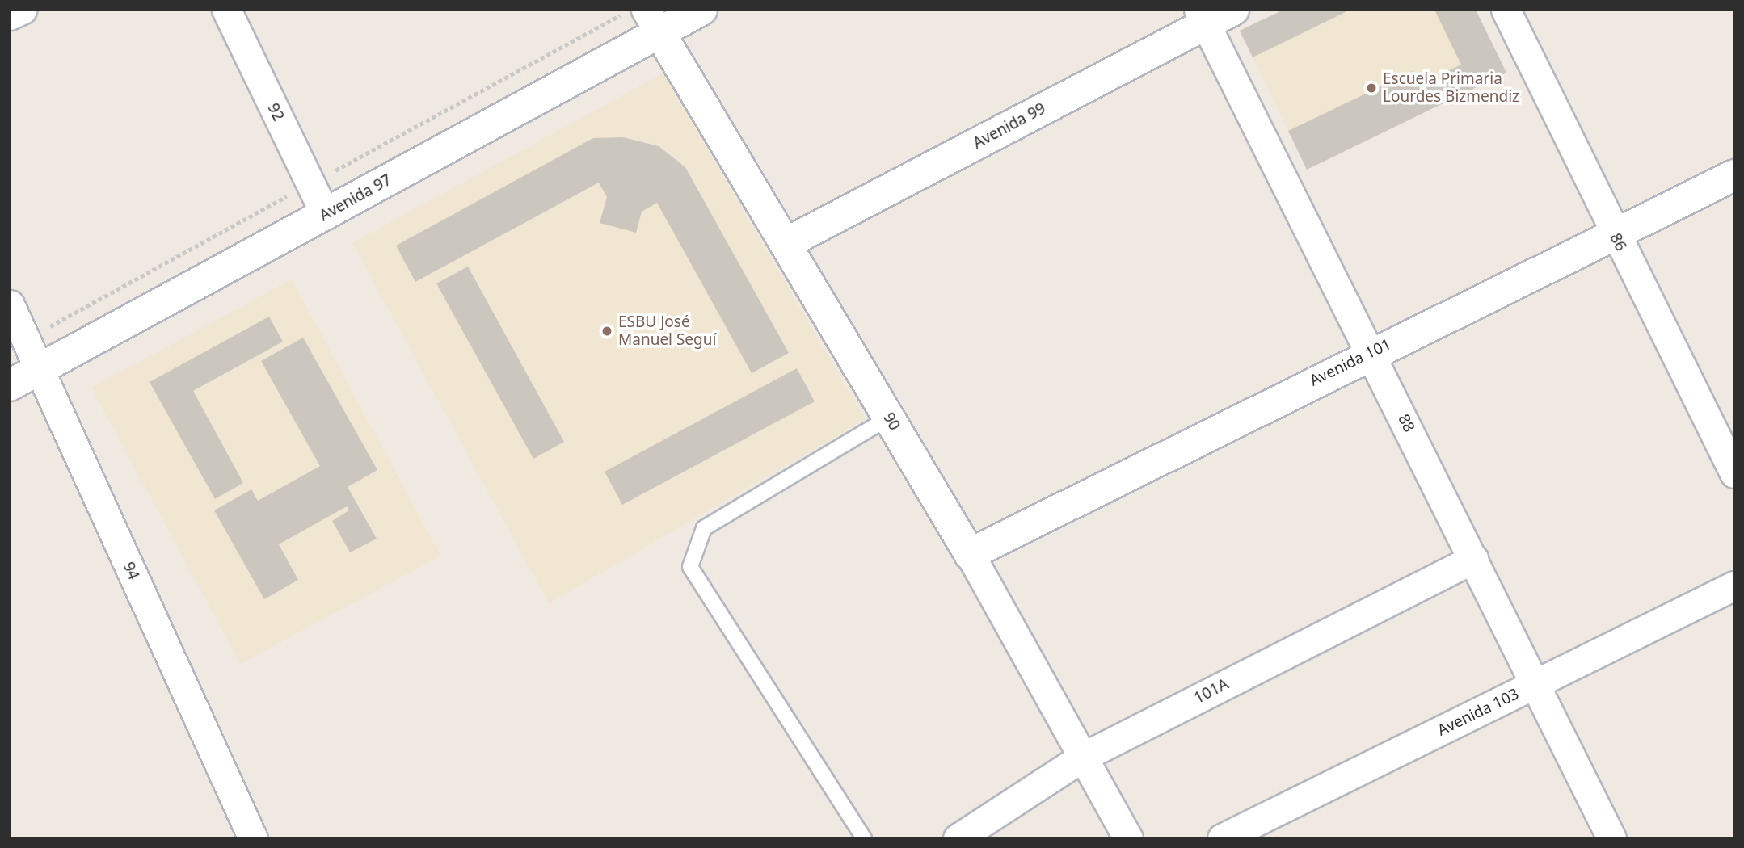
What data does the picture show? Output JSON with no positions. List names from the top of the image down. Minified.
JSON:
{"streets":{"main road":["Avenida 99","Avenida 97","Avenida 101","90"],"street":["92","86","88","94","101A","Avenida 103"]},"crossings":[["92","Avenida 97"],["Avenida 99","90"],["Avenida 99","88"],["Avenida 97","90"],["Avenida 97","94"],["86","Avenida 101"],["Avenida 101","90"],["Avenida 101","88"],["90","101A"],["88","101A"],["88","Avenida 103"]],"places":["Escuela Primaria Lourdes Bizmendiz","ESBU José Manuel Seguí"]}
